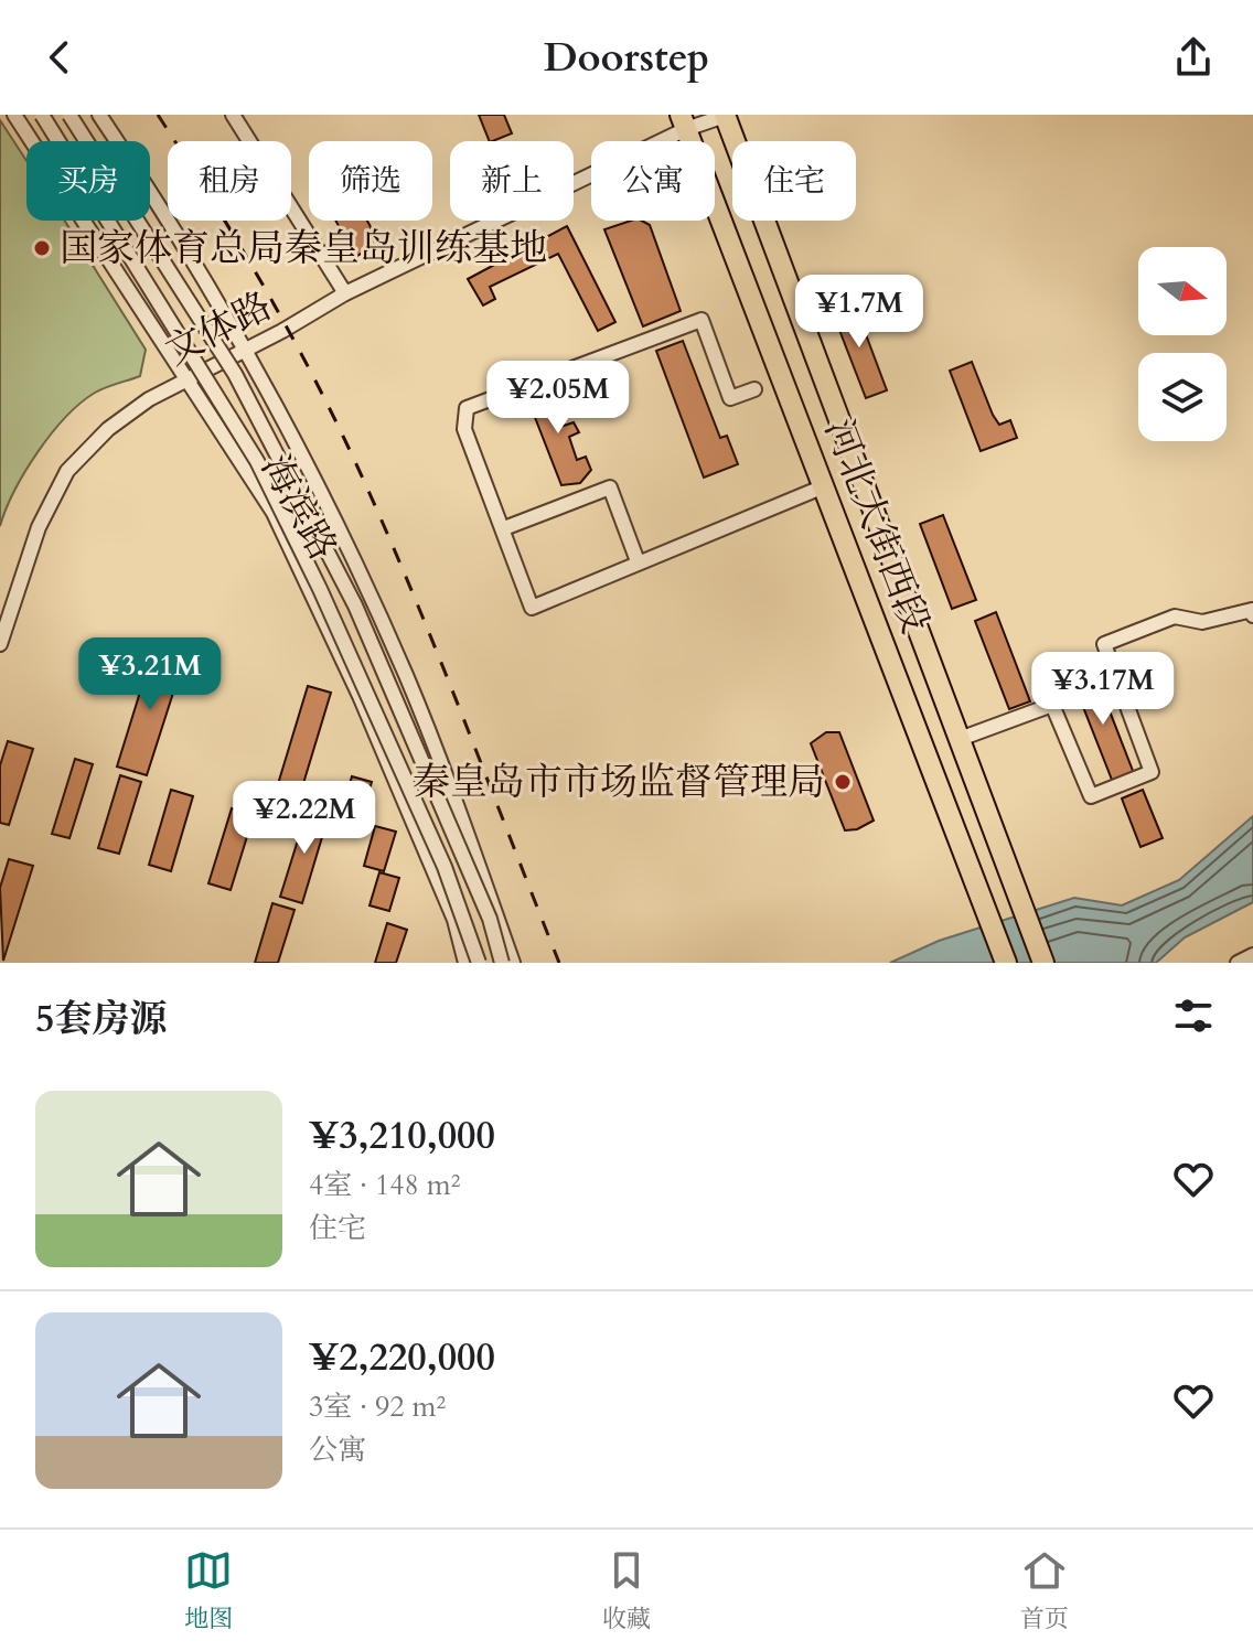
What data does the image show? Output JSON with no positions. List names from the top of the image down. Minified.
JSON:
{"streets":{"highway":["河北大街西段"],"street":["文体路","海滨路"]},"crossings":[["文体路","海滨路"],["文体路","河北大街西段"]],"places":["国家体育总局秦皇岛训练基地","秦皇岛市市场监督管理局"],"north":"right","page":{"header":"Doorstep","chip":["买房","租房","筛选","新上","公寓","住宅"],"price":["¥1.7M","¥2.05M","¥3.21M","¥3.17M","¥2.22M"],"heading":"5套房源","list":[{"name":"¥3,210,000","note":"4室 · 148 m² · 住宅"},{"name":"¥2,220,000","note":"3室 · 92 m² · 公寓"}],"tabs":["地图","收藏","首页"]}}
